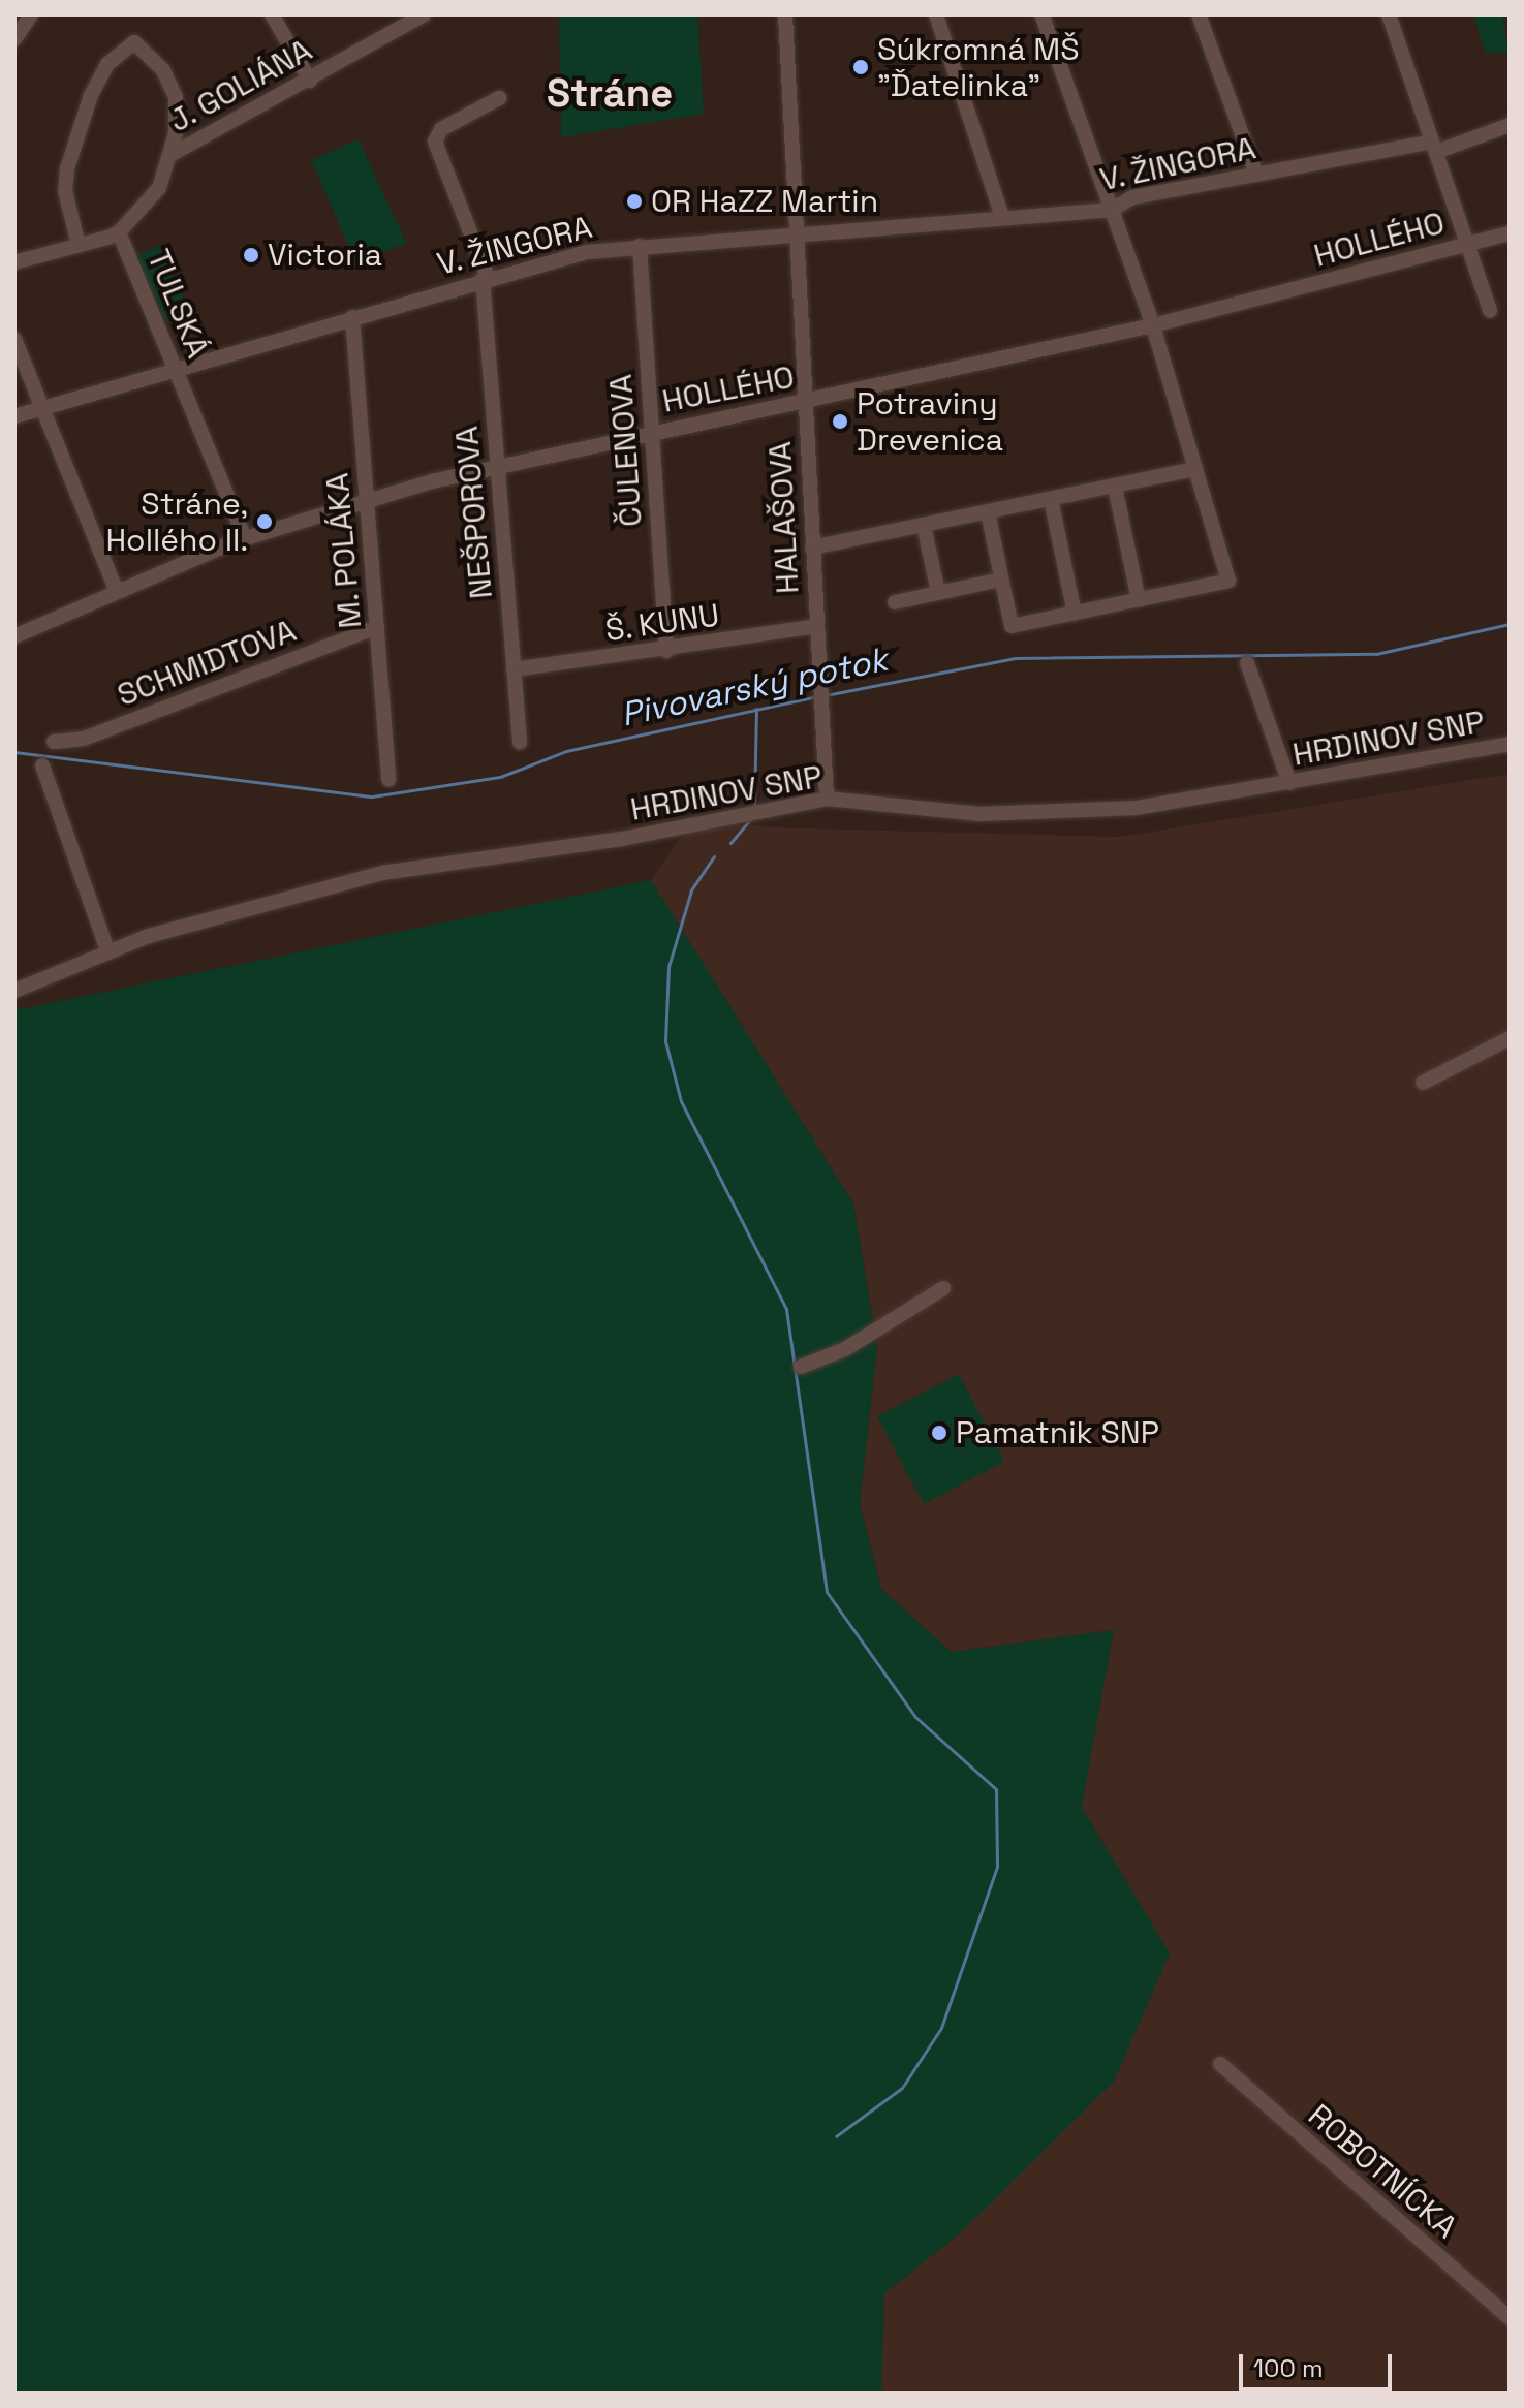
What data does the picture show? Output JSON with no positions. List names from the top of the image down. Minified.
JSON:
{"streets":{"street":["J. GOLIÁNA","V. ŽINGORA","HOLLÉHO","TULSKÁ","ČULENOVA","NEŠPOROVA","HALAŠOVA","M. POLÁKA","Š. KUNU","SCHMIDTOVA","HRDINOV SNP","ROBOTNÍCKA"]},"crossings":[["J. GOLIÁNA","TULSKÁ"],["V. ŽINGORA","TULSKÁ"],["V. ŽINGORA","ČULENOVA"],["V. ŽINGORA","NEŠPOROVA"],["V. ŽINGORA","HALAŠOVA"],["V. ŽINGORA","M. POLÁKA"],["HOLLÉHO","TULSKÁ"],["HOLLÉHO","ČULENOVA"],["HOLLÉHO","NEŠPOROVA"],["HOLLÉHO","HALAŠOVA"],["HOLLÉHO","M. POLÁKA"],["ČULENOVA","Š. KUNU"],["NEŠPOROVA","Š. KUNU"],["HALAŠOVA","Š. KUNU"],["HALAŠOVA","HRDINOV SNP"],["M. POLÁKA","SCHMIDTOVA"]],"districts":["Stráne"],"water":["Pivovarský potok"],"places":["Súkromná MŠ \"Ďatelinka\"","OR HaZZ Martin","Victoria","Potraviny Drevenica","Stráne, Hollého II.","Pamatnik SNP"],"scale_bar":"100 m"}
